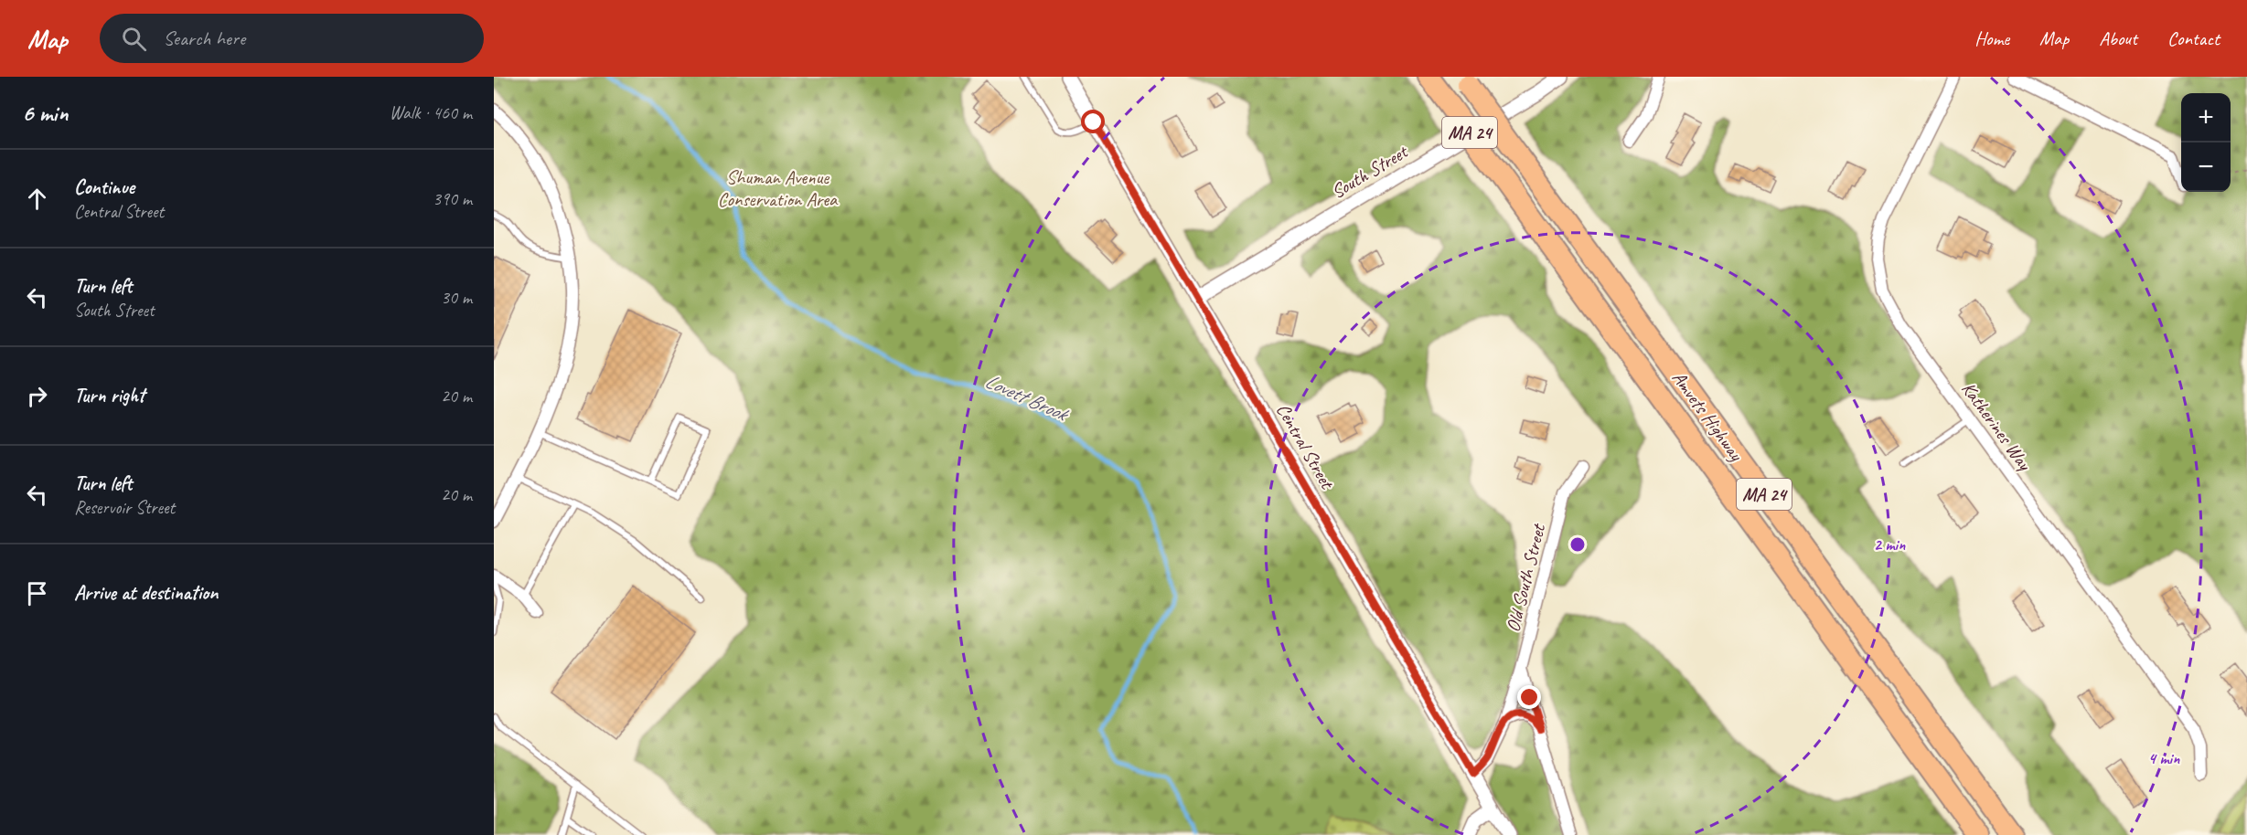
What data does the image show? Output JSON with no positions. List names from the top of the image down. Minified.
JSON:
{"streets":{"highway":["MA 24","Amvets Highway"],"street":["South Street","Katherines Way","Central Street","Old South Street"]},"crossings":[["South Street","Central Street"]],"water":["Lovett Brook"],"parks":["Shuman Avenue Conservation Area"],"page":{"header":"Map","search":"Search here","nav":["Home","Map","About","Contact"],"heading":["6 min","Walk · 460 m"],"map_buttons":["+","−"],"list":[["Continue","Central Street","390 m"],["Turn left","South Street","30 m"],["Turn right","20 m"],["Turn left","Reservoir Street","20 m"],"Arrive at destination"]},"rings":["2 min","4 min"]}
